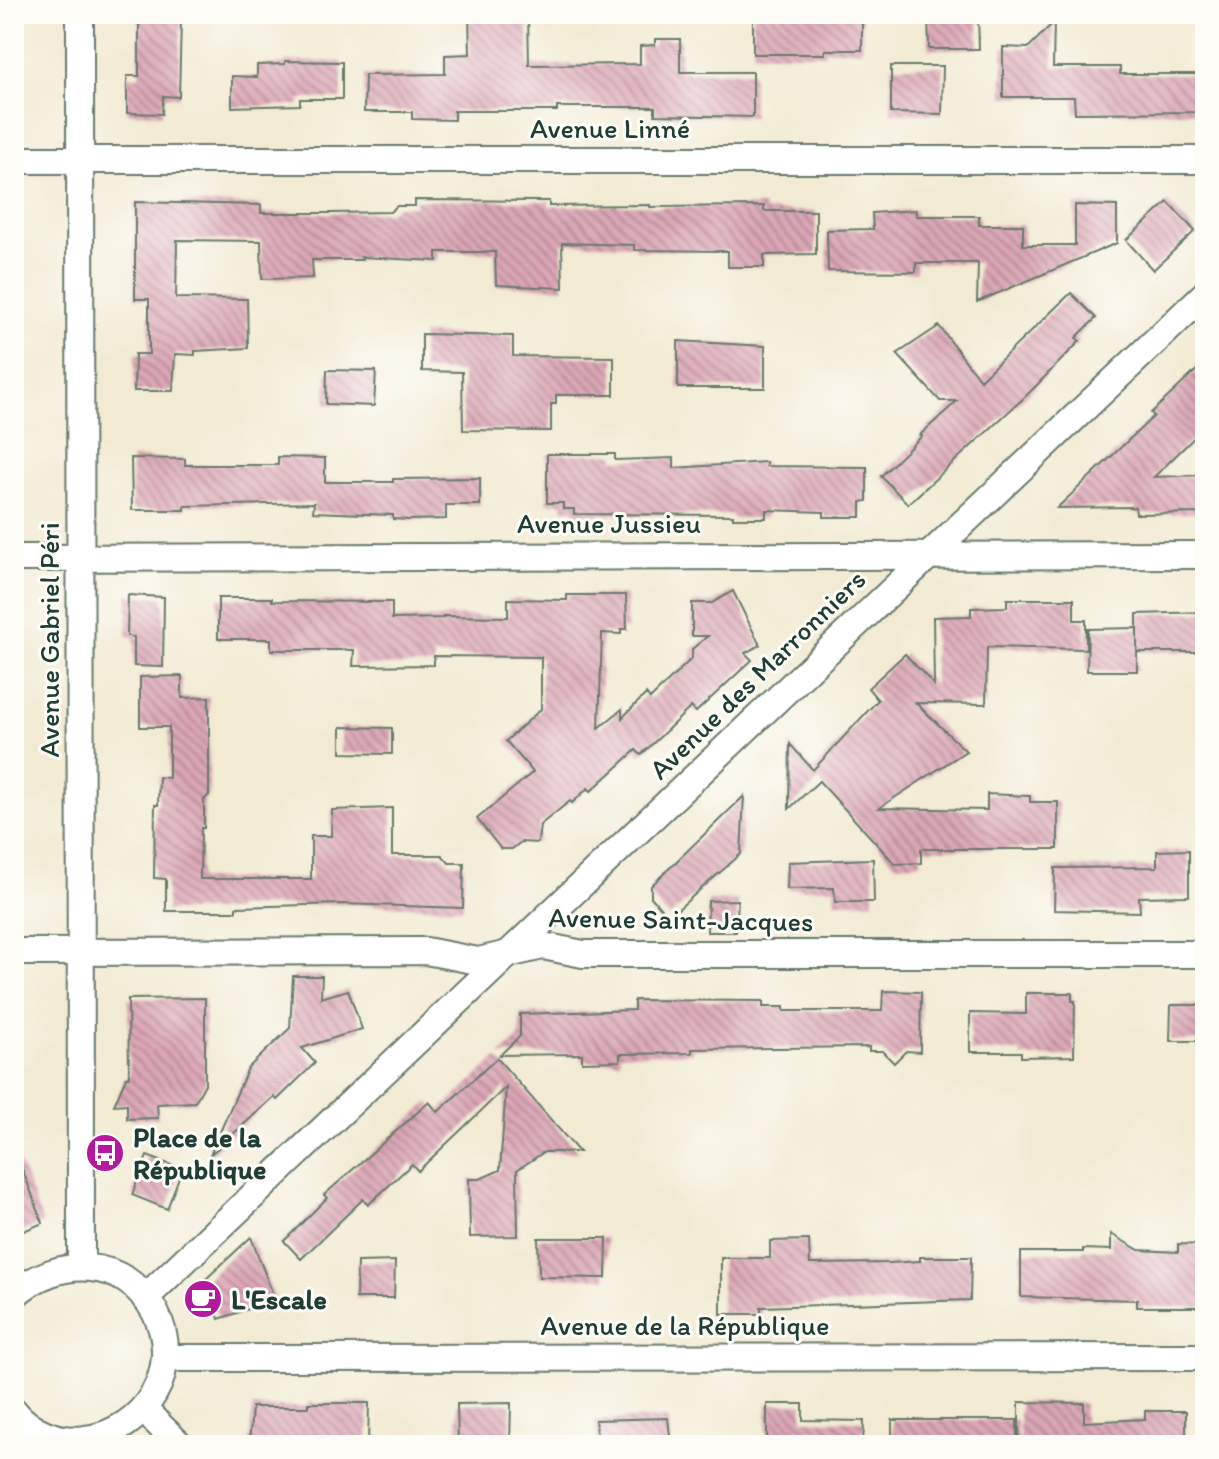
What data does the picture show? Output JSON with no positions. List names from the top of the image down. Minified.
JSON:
{"streets":{"street":["Avenue Linné","Avenue Jussieu","Avenue Gabriel Péri","Avenue des Marronniers","Avenue Saint-Jacques","Avenue de la République"]},"crossings":[["Avenue Linné","Avenue Gabriel Péri"],["Avenue Jussieu","Avenue Gabriel Péri"],["Avenue Jussieu","Avenue des Marronniers"],["Avenue Gabriel Péri","Avenue Saint-Jacques"],["Avenue des Marronniers","Avenue Saint-Jacques"]],"places":{"bus stop":["Place de la République"],"cafe":["L'Escale"]}}
